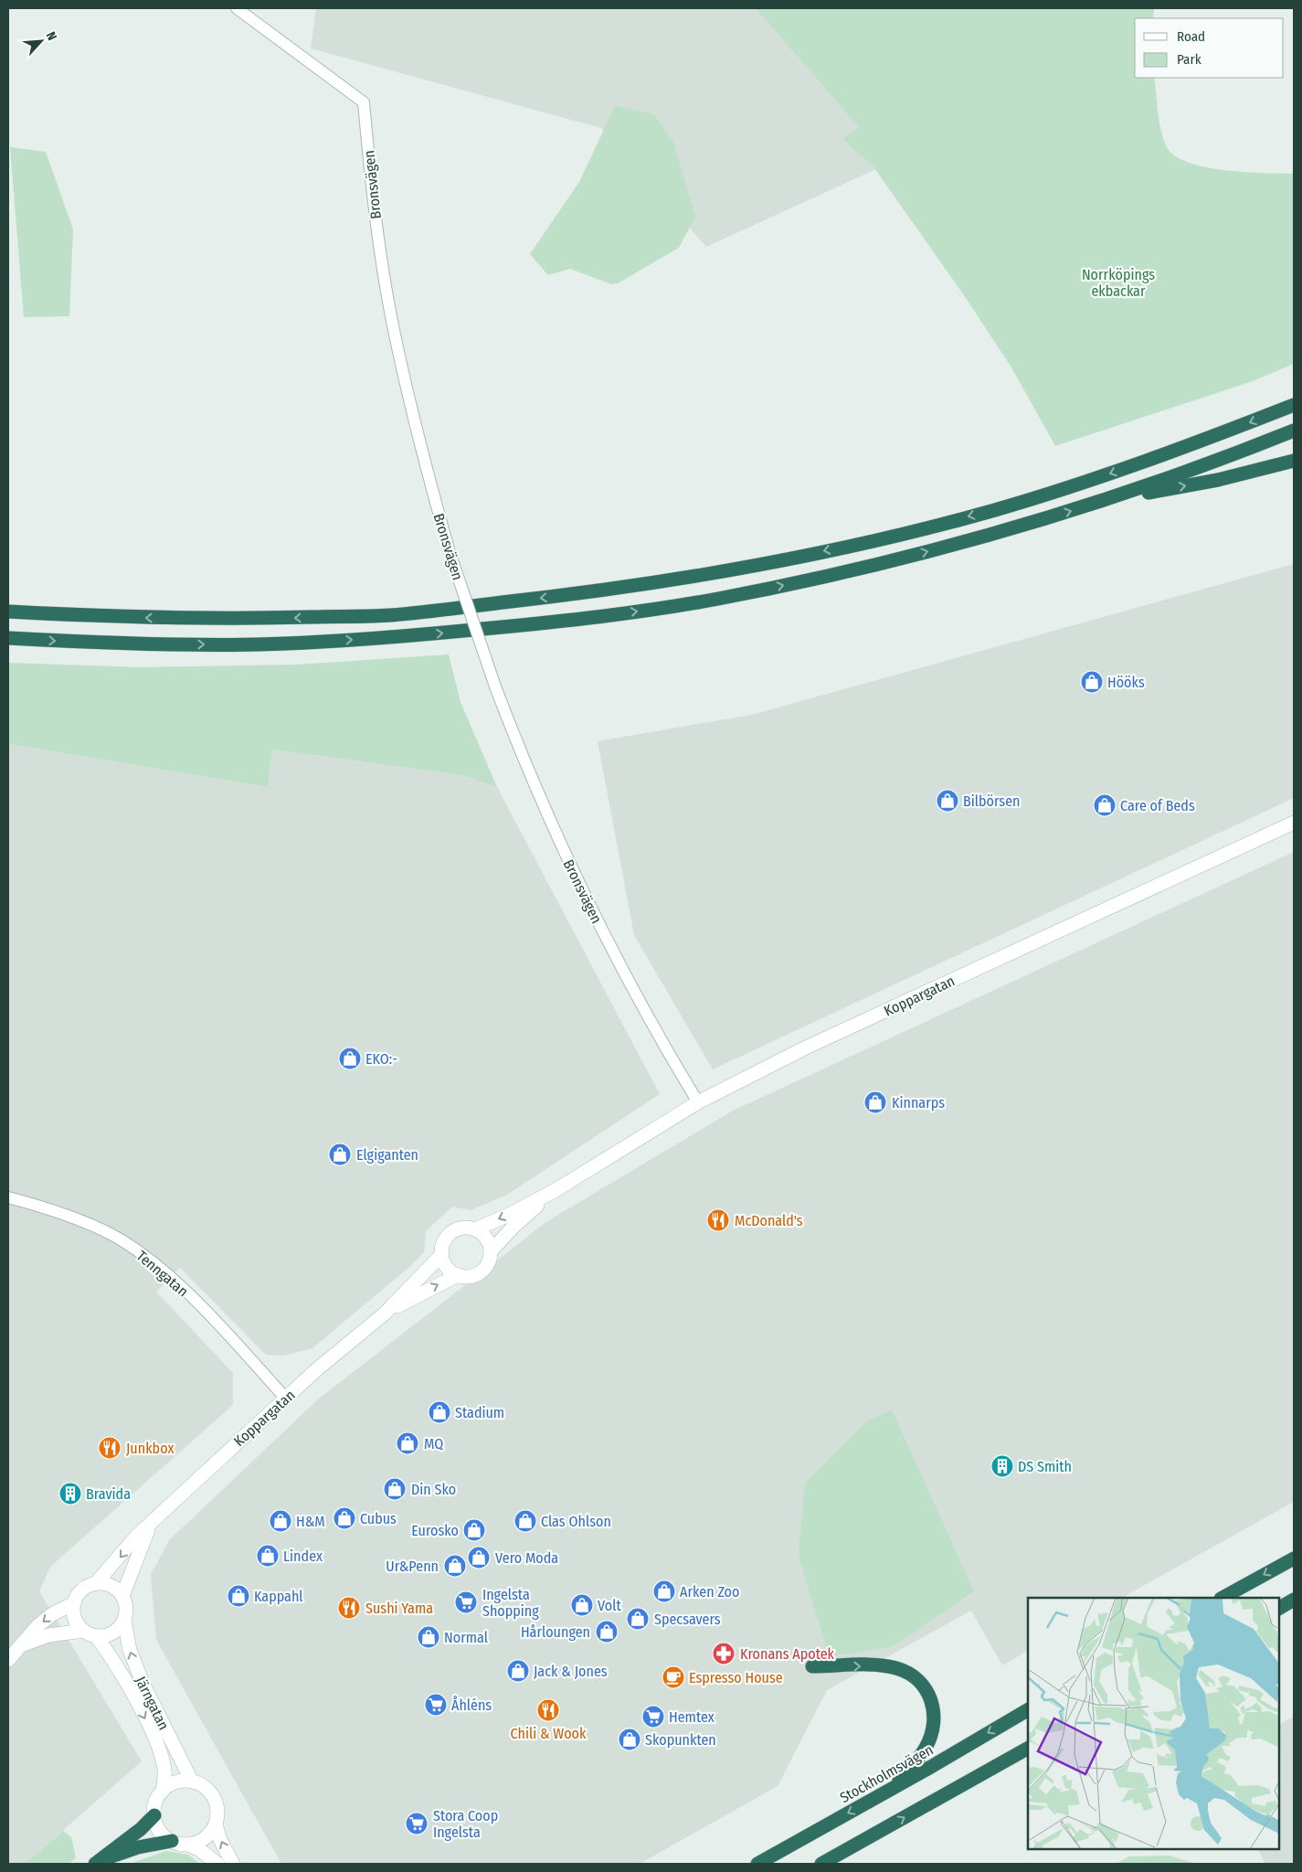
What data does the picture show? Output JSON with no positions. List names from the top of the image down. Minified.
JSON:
{"streets":{"highway":["Stockholmsvägen"],"street":["Bronsvägen","Koppargatan","Tenngatan","Järngatan"]},"crossings":[["Bronsvägen","Koppargatan"],["Koppargatan","Tenngatan"],["Koppargatan","Järngatan"]],"parks":["Norrköpings ekbackar"],"places":{"shop":["Hööks","Bilbörsen","Care of Beds","EKO:-","Kinnarps","Elgiganten","Stadium","MQ","Din Sko","Cubus","H&M","Clas Ohlson","Eurosko","Lindex","Vero Moda","Ur&Penn","Arken Zoo","Kappahl","Volt","Specsavers","Hårloungen","Normal","Jack & Jones","Skopunkten"],"restaurant":["McDonald's","Junkbox","Sushi Yama","Chili & Wook"],"building":["DS Smith","Bravida"],"supermarket":["Ingelsta Shopping","Åhléns","Hemtex","Stora Coop Ingelsta"],"pharmacy":["Kronans Apotek"],"cafe":["Espresso House"]},"legend":["Road","Park"],"north":"top right"}
